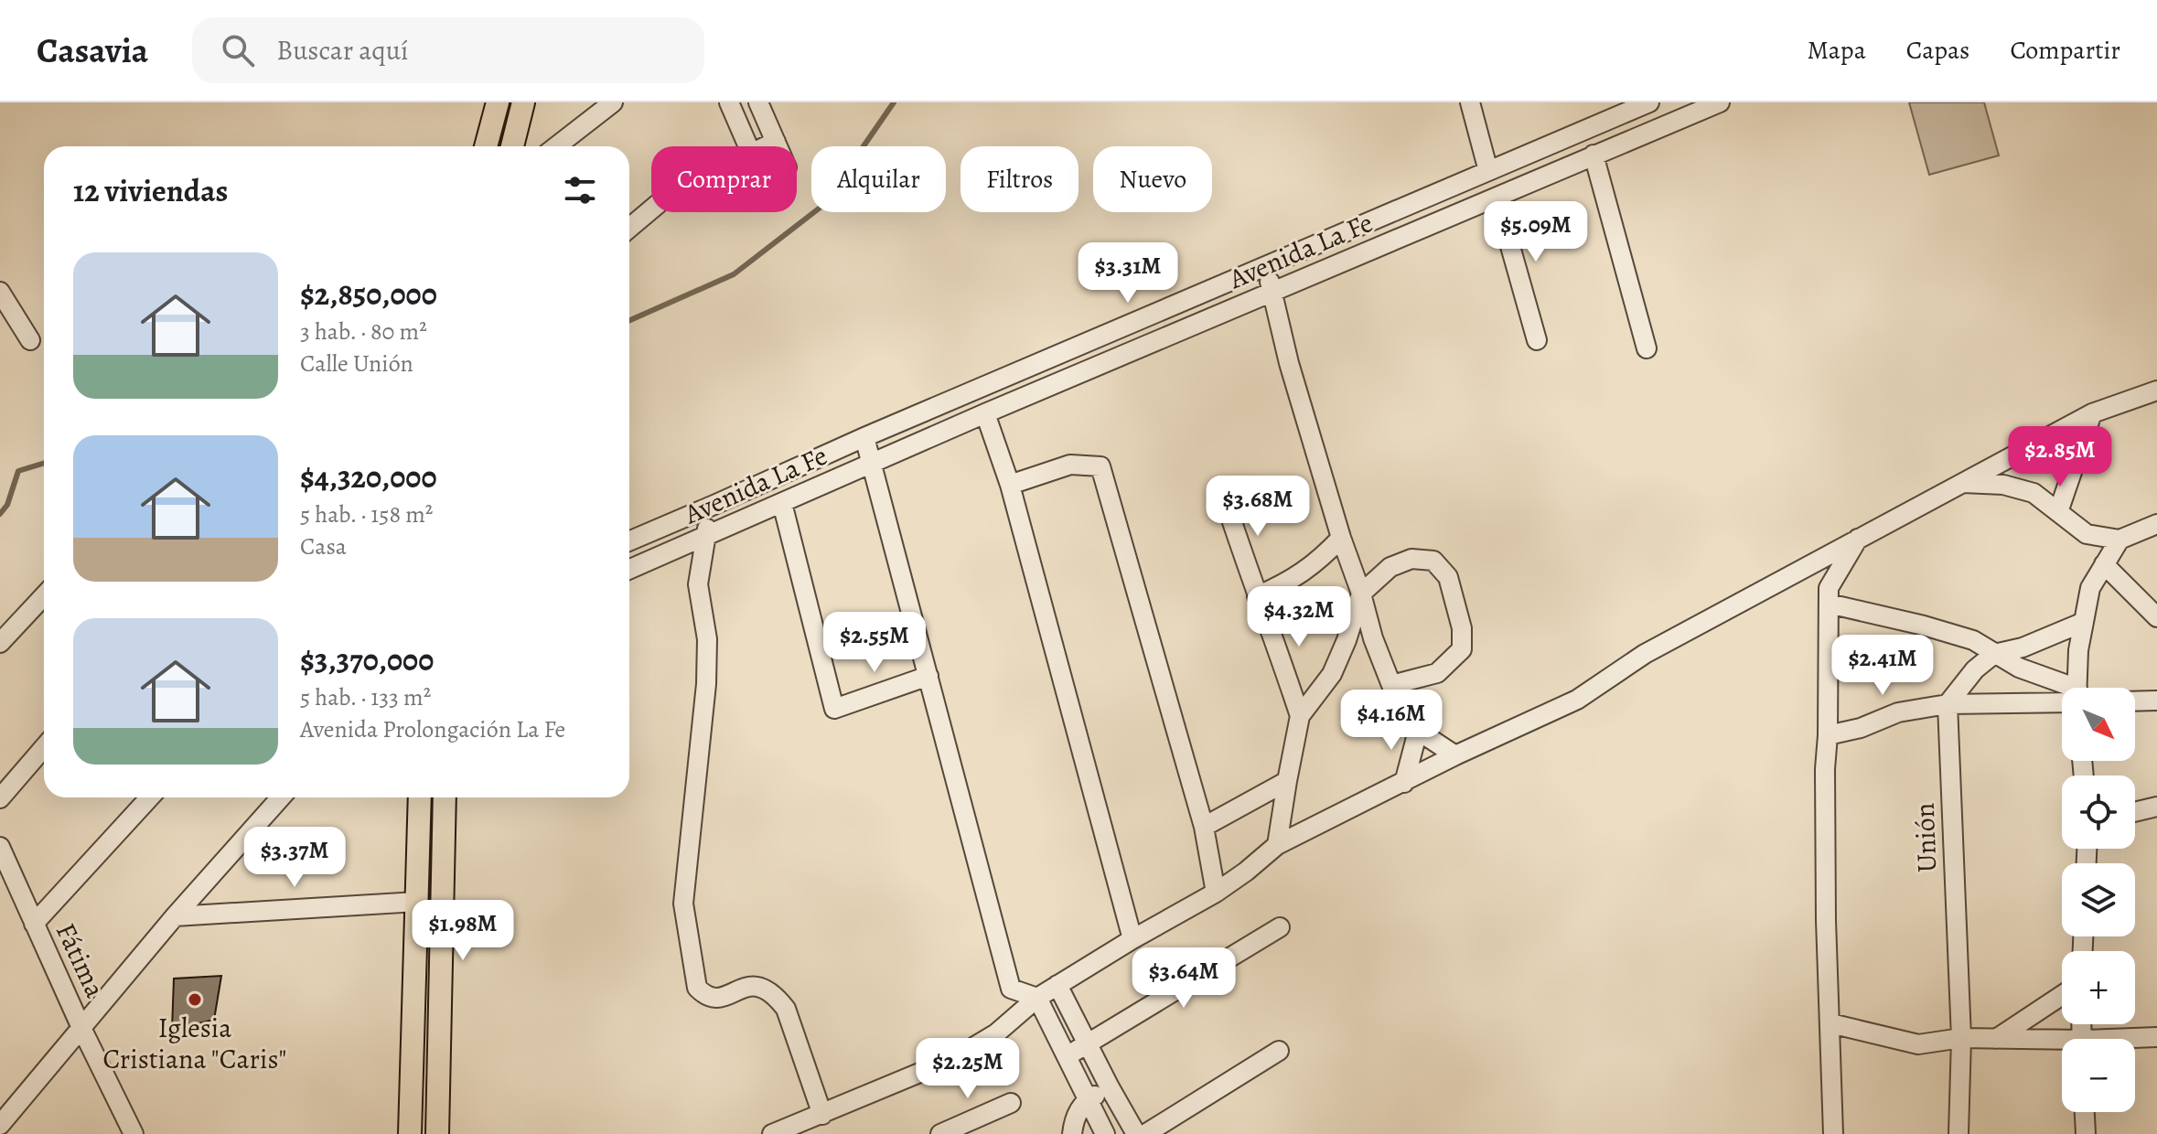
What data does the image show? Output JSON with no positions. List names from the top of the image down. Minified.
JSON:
{"streets":{"street":["Avenida La Fe","Unión","Fátima"]},"places":["Iglesia Cristiana \"Caris\""],"north":"bottom right","page":{"header":"Casavia","search":"Buscar aquí","nav":["Mapa","Capas","Compartir"],"chip":["Comprar","Alquilar","Filtros","Nuevo"],"heading":"12 viviendas","price":["$5.09M","$3.31M","$2.85M","$3.68M","$4.32M","$2.55M","$2.41M","$4.16M","$3.37M","$1.98M","$3.64M","$2.25M"],"list":[{"name":"$2,850,000","note":"3 hab. · 80 m² · Calle Unión"},{"name":"$4,320,000","note":"5 hab. · 158 m² · Casa"},{"name":"$3,370,000","note":"5 hab. · 133 m² · Avenida Prolongación La Fe"}],"map_buttons":["+","−"]}}
